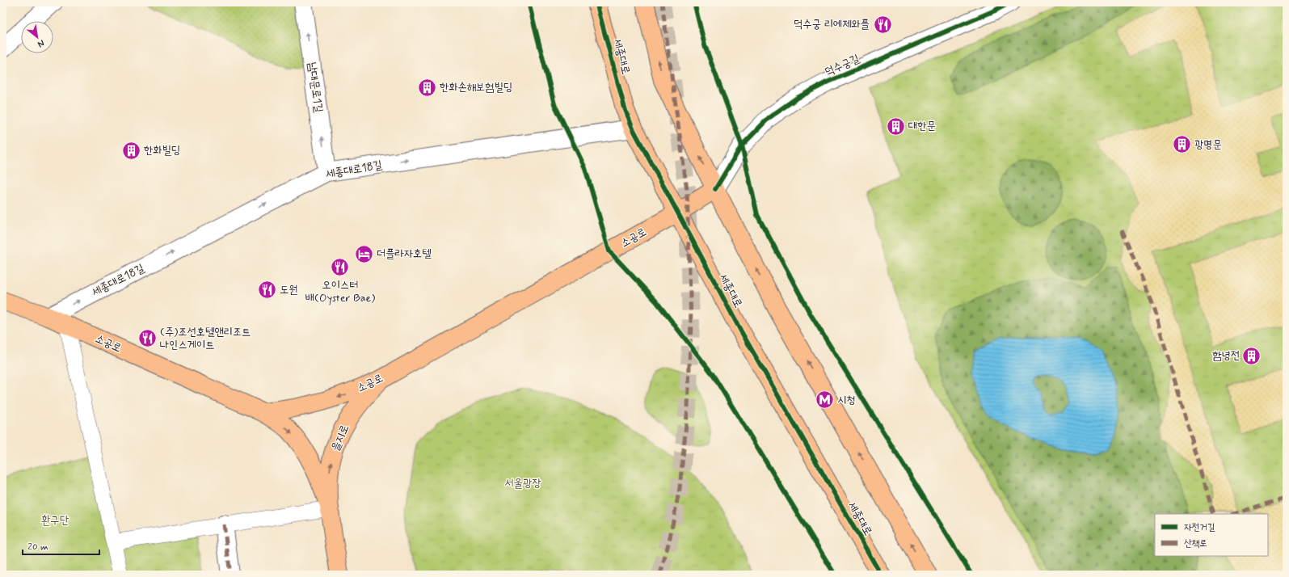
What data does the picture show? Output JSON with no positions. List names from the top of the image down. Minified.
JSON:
{"streets":{"main road":["세종대로","소공로","을지로"],"street":["덕수궁길","남대문로1길","세종대로18길"]},"crossings":[["세종대로","세종대로18길"],["세종대로","소공로"],["덕수궁길","소공로"],["남대문로1길","세종대로18길"],["세종대로18길","소공로"],["소공로","을지로"]],"one_way":["남대문로1길","세종대로18길"],"parks":["서울광장","환구단"],"places":{"restaurant":["덕수궁 리에제와플","오이스터 배(Oyster Bae)","도원","(주)조선호텔앤리조트 나인스게이트"],"building":["한화손해보험빌딩","대한문","광명문","한화빌딩","함녕전"],"hotel":["더플라자호텔"],"metro station":["시청"]},"legend":["자전거길","산책로"],"scale_bar":"20 m","north":"bottom right"}
